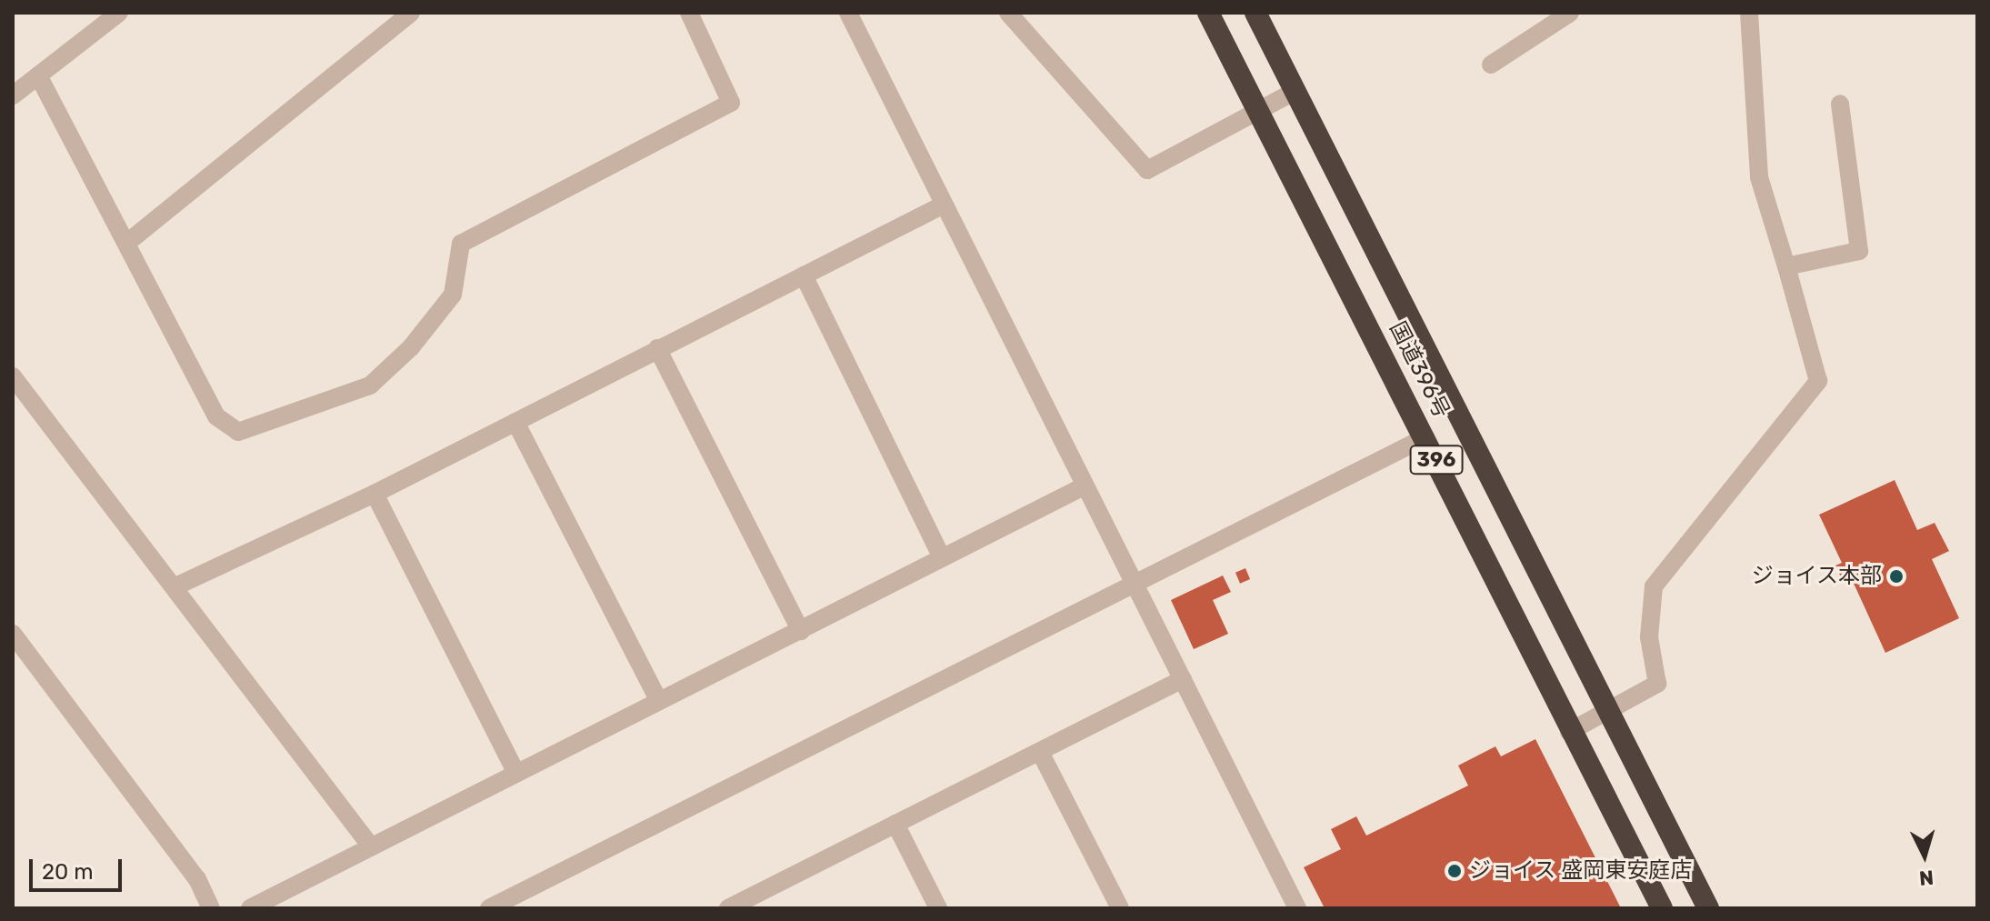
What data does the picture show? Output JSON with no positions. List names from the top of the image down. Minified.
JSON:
{"streets":{"highway":["国道396号","396"]},"places":["ジョイス本部","ジョイス 盛岡東安庭店"],"scale_bar":"20 m","north":"bottom"}
